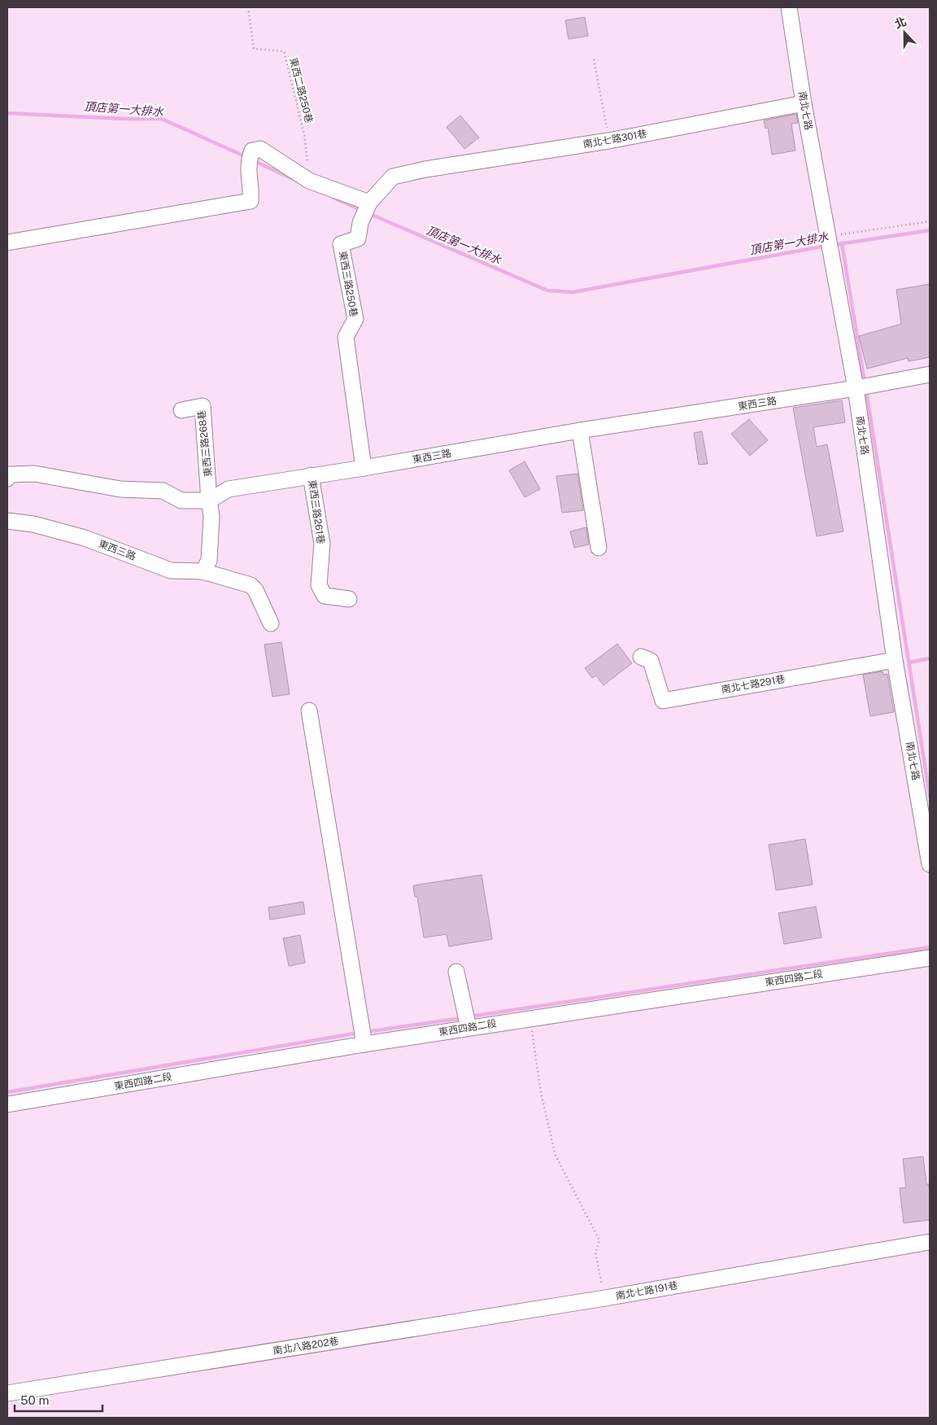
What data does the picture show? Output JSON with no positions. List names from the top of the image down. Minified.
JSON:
{"streets":{"street":["南北七路","南北七路301巷","東西三路250巷","東西三路","東西三路268巷","東西三路261巷","南北七路291巷","東西四路二段","南北七路191巷","南北八路202巷"],"path":["東西二路250巷"]},"crossings":[["南北七路","南北七路301巷"],["南北七路","東西三路"],["南北七路","南北七路291巷"],["南北七路301巷","東西三路250巷"],["東西三路250巷","東西三路"],["東西三路","東西三路268巷"],["東西三路","東西三路261巷"],["東西四路二段","南北七路191巷"],["南北七路191巷","南北八路202巷"]],"water":["頂店第一大排水"],"scale_bar":"50 m","north":"top"}
